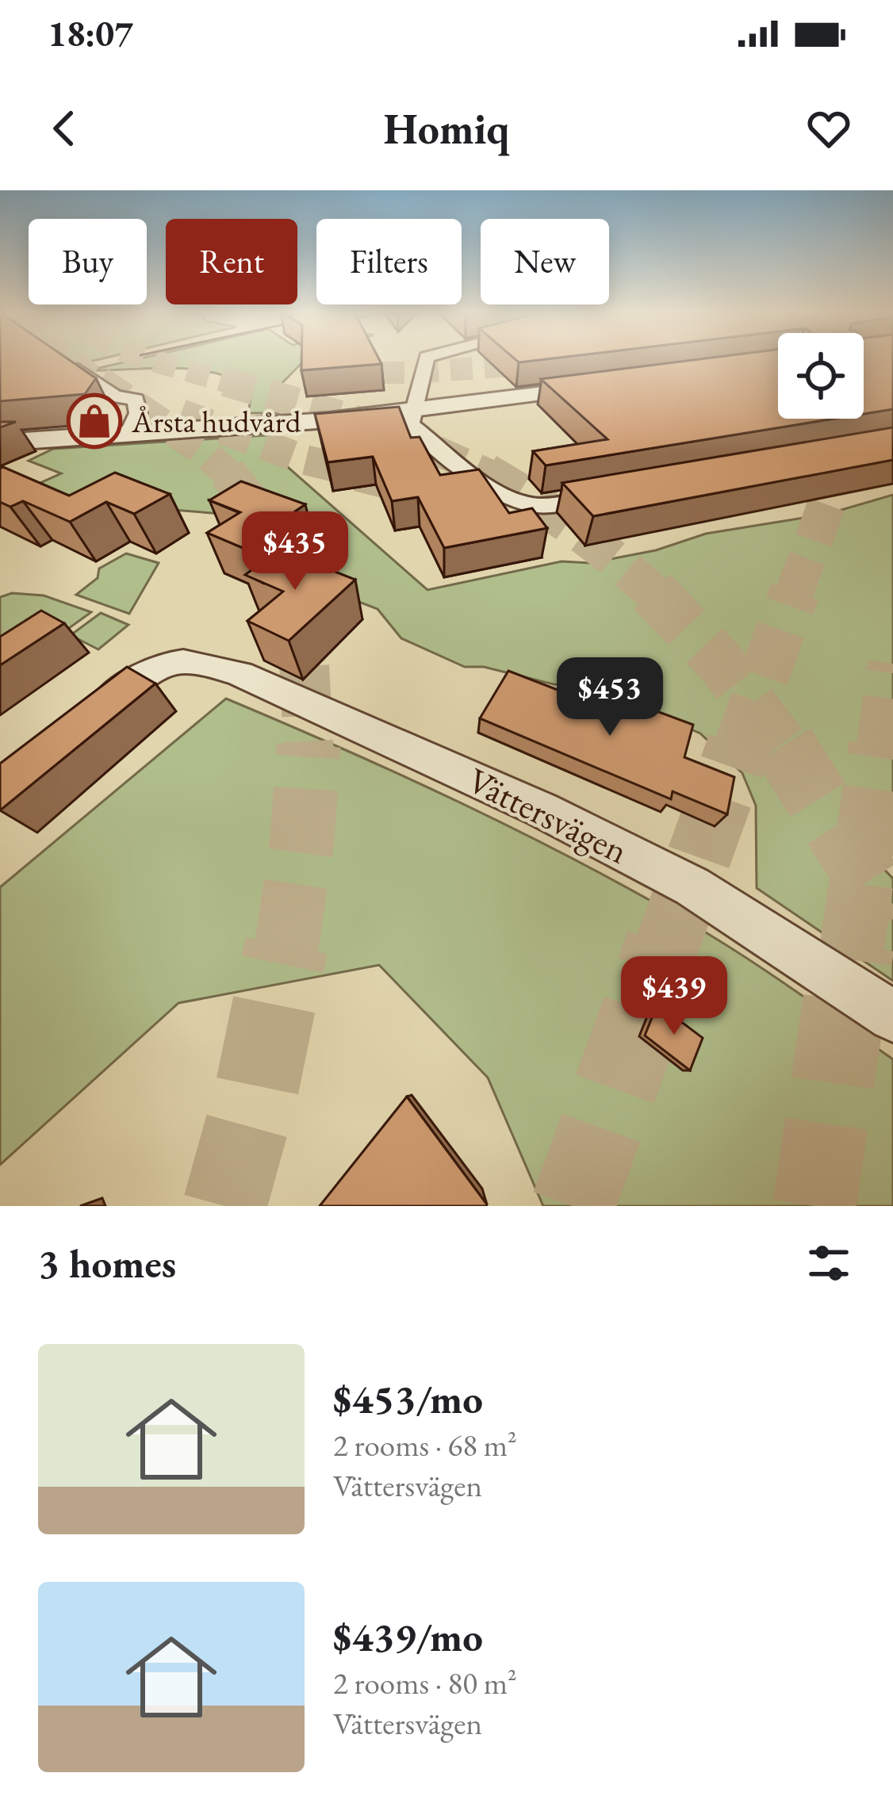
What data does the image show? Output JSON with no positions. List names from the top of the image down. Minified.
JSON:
{"streets":{"street":["Vättersvägen"]},"places":{"shop":["Årsta hudvård"]},"page":{"status":"18:07","header":"Homiq","chip":["Buy","Rent","Filters","New"],"price":["$435","$453","$439"],"heading":"3 homes","list":[{"name":"$453/mo","note":"2 rooms · 68 m² · Vättersvägen"},{"name":"$439/mo","note":"2 rooms · 80 m² · Vättersvägen"}]}}
